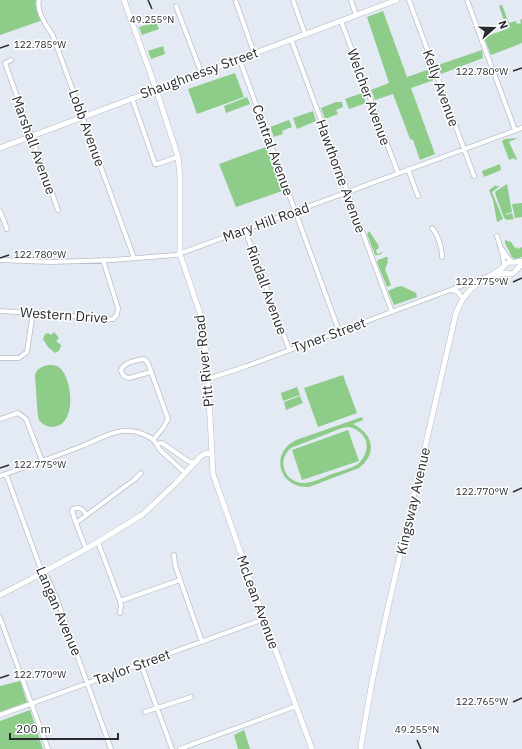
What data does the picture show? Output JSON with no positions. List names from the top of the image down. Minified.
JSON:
{"streets":{"main road":["Shaughnessy Street","Pitt River Road","Kingsway Avenue","McLean Avenue"],"street":["Kelly Avenue","Welcher Avenue","Lobb Avenue","Marshall Avenue","Central Avenue","Hawthorne Avenue","Mary Hill Road","Rindall Avenue","Western Drive","Tyner Street","Langan Avenue","Taylor Street"]},"crossings":[["Shaughnessy Street","Welcher Avenue"],["Shaughnessy Street","Lobb Avenue"],["Shaughnessy Street","Marshall Avenue"],["Shaughnessy Street","Central Avenue"],["Shaughnessy Street","Hawthorne Avenue"],["Shaughnessy Street","Pitt River Road"],["Kelly Avenue","Mary Hill Road"],["Welcher Avenue","Mary Hill Road"],["Lobb Avenue","Mary Hill Road"],["Central Avenue","Mary Hill Road"],["Central Avenue","Tyner Street"],["Hawthorne Avenue","Mary Hill Road"],["Hawthorne Avenue","Tyner Street"],["Mary Hill Road","Rindall Avenue"],["Mary Hill Road","Western Drive"],["Mary Hill Road","Pitt River Road"],["Rindall Avenue","Tyner Street"],["Tyner Street","Pitt River Road"],["Tyner Street","Kingsway Avenue"],["Pitt River Road","McLean Avenue"],["McLean Avenue","Taylor Street"],["Langan Avenue","Taylor Street"]],"scale_bar":"200 m","north":"right","coordinates":["49.255°N","122.785°W","122.780°W","122.775°W","122.770°W","122.765°W"]}
